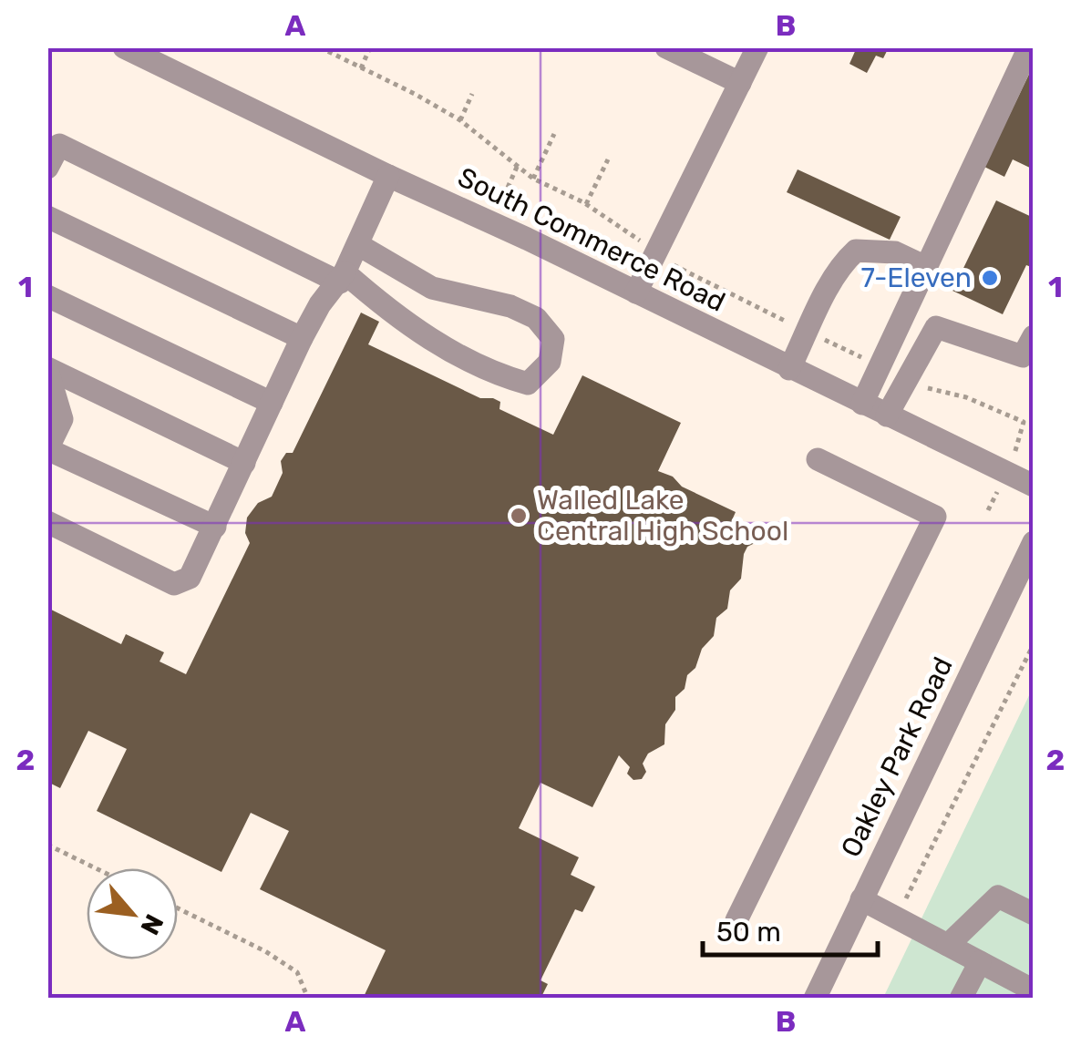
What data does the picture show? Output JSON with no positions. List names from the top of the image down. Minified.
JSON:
{"streets":{"street":["South Commerce Road","Oakley Park Road"]},"places":["7-Eleven","Walled Lake Central High School"],"scale_bar":"50 m","north":"bottom right","grid":{"columns":["A","B"],"rows":["1","2"]}}
